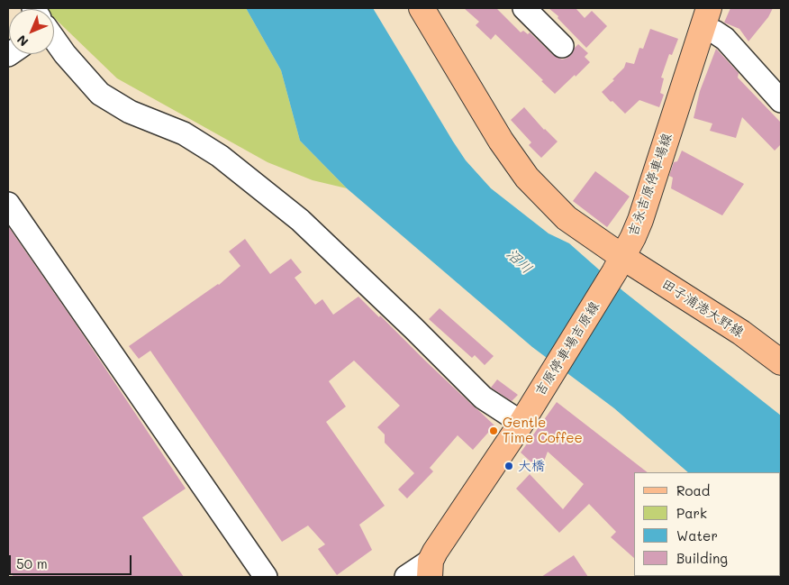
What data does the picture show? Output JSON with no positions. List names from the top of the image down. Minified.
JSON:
{"streets":{"main road":["吉永吉原停車場線","田子浦港大野線","吉原停車場吉原線"]},"crossings":[["吉永吉原停車場線","田子浦港大野線"],["吉永吉原停車場線","吉原停車場吉原線"],["田子浦港大野線","吉原停車場吉原線"]],"water":["沼川"],"places":["Gentle Time Coffee","大橋"],"legend":["Road","Park","Water","Building"],"scale_bar":"50 m","north":"bottom left"}
